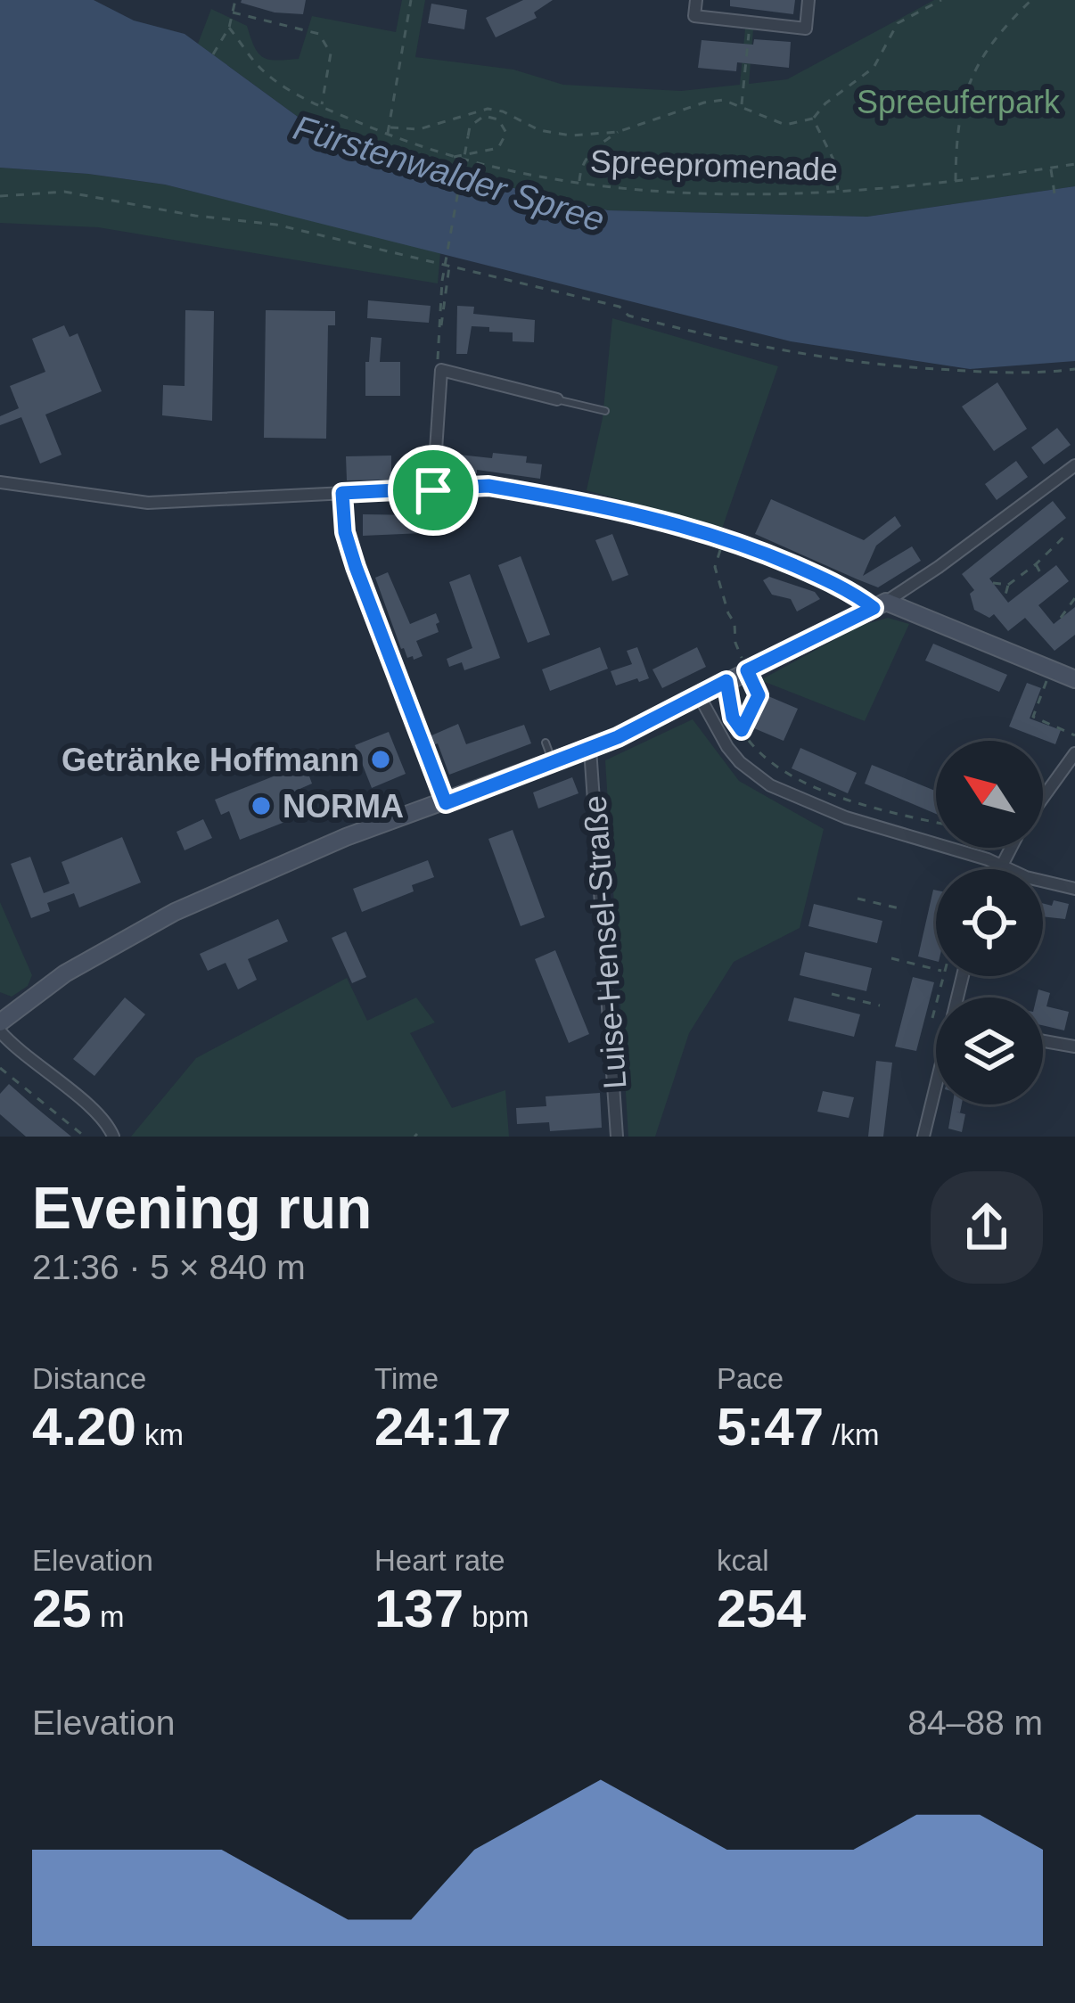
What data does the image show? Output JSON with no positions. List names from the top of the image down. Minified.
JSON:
{"streets":{"street":["Luise-Hensel-Straße"],"path":["Spreepromenade"]},"water":["Fürstenwalder Spree"],"parks":["Spreeuferpark"],"places":["Getränke Hoffmann","NORMA"],"north":"top left","page":{"heading":["Evening run","21:36 · 5 × 840 m"],"stats":[["Distance","4.20 km"],["Time","24:17"],["Pace","5:47 /km"],["Elevation","25 m"],["Heart rate","137 bpm"],["kcal","254"]],"chart":["Elevation","84–88 m"]}}
